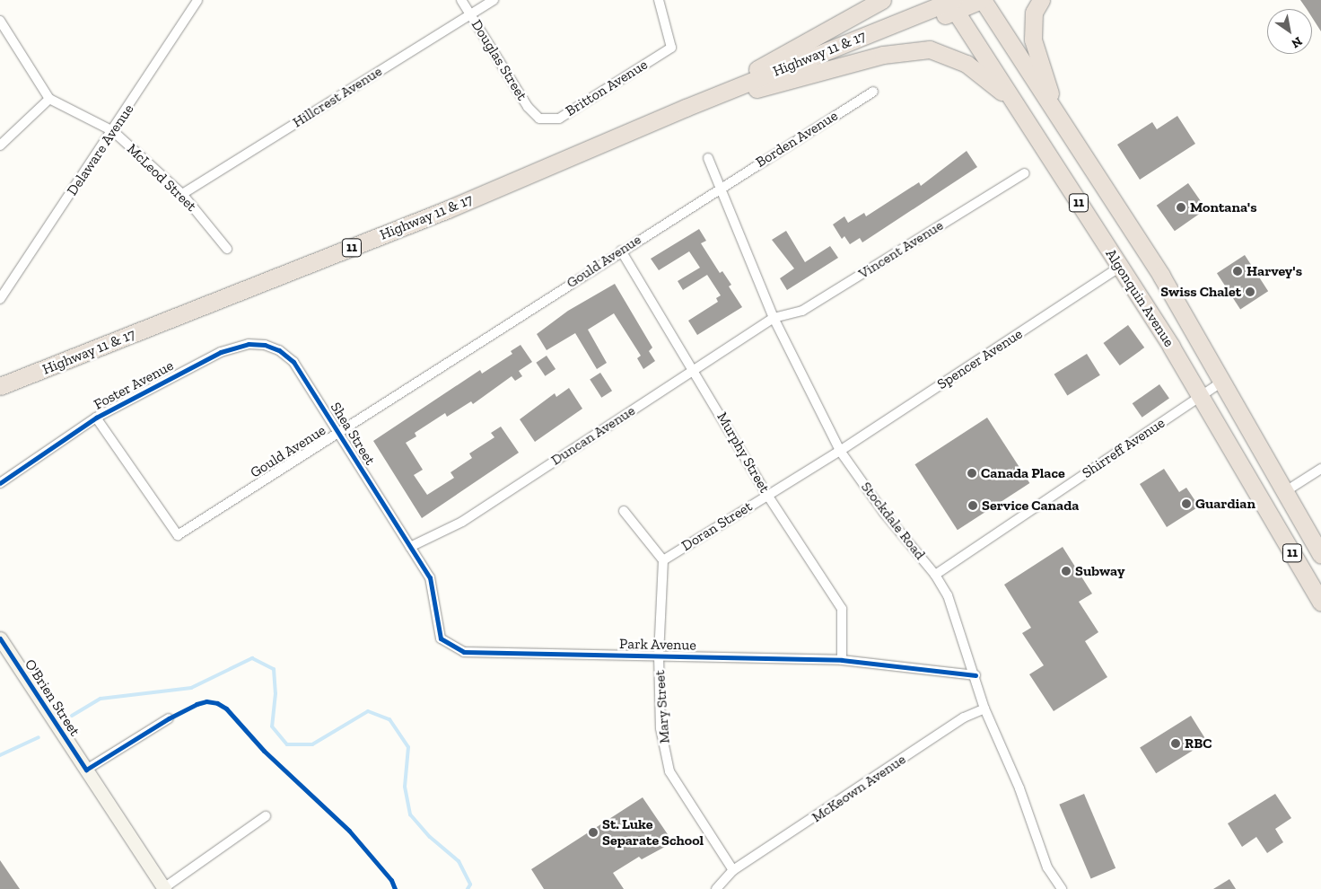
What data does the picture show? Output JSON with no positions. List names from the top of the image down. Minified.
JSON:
{"streets":{"highway":["Highway 11 & 17","11","Algonquin Avenue"],"street":["Douglas Street","Britton Avenue","Hillcrest Avenue","Borden Avenue","Delaware Avenue","McLeod Street","Vincent Avenue","Gould Avenue","Spencer Avenue","Foster Avenue","Shea Street","Duncan Avenue","Shirreff Avenue","Murphy Street","Stockdale Road","Doran Street","Park Avenue","O'Brien Street","Mary Street","McKeown Avenue"]},"crossings":[["Highway 11 & 17","Algonquin Avenue"],["Douglas Street","Britton Avenue"],["Douglas Street","Hillcrest Avenue"],["Hillcrest Avenue","McLeod Street"],["Borden Avenue","Gould Avenue"],["Borden Avenue","Stockdale Road"],["Delaware Avenue","McLeod Street"],["Vincent Avenue","Duncan Avenue"],["Vincent Avenue","Stockdale Road"],["Gould Avenue","Foster Avenue"],["Gould Avenue","Shea Street"],["Gould Avenue","Murphy Street"],["Gould Avenue","Stockdale Road"],["Algonquin Avenue","Spencer Avenue"],["Algonquin Avenue","Shirreff Avenue"],["Spencer Avenue","Stockdale Road"],["Spencer Avenue","Doran Street"],["Foster Avenue","Shea Street"],["Shea Street","Duncan Avenue"],["Shea Street","Park Avenue"],["Duncan Avenue","Murphy Street"],["Duncan Avenue","Stockdale Road"],["Duncan Avenue","Park Avenue"],["Shirreff Avenue","Stockdale Road"],["Murphy Street","Doran Street"],["Murphy Street","Park Avenue"],["Stockdale Road","Doran Street"],["Stockdale Road","Park Avenue"],["Stockdale Road","McKeown Avenue"],["Doran Street","Mary Street"],["Park Avenue","Mary Street"],["Mary Street","McKeown Avenue"]],"places":["Montana's","Harvey's","Swiss Chalet","Canada Place","Guardian","Service Canada","Subway","RBC","St. Luke Separate School"],"north":"bottom right"}
